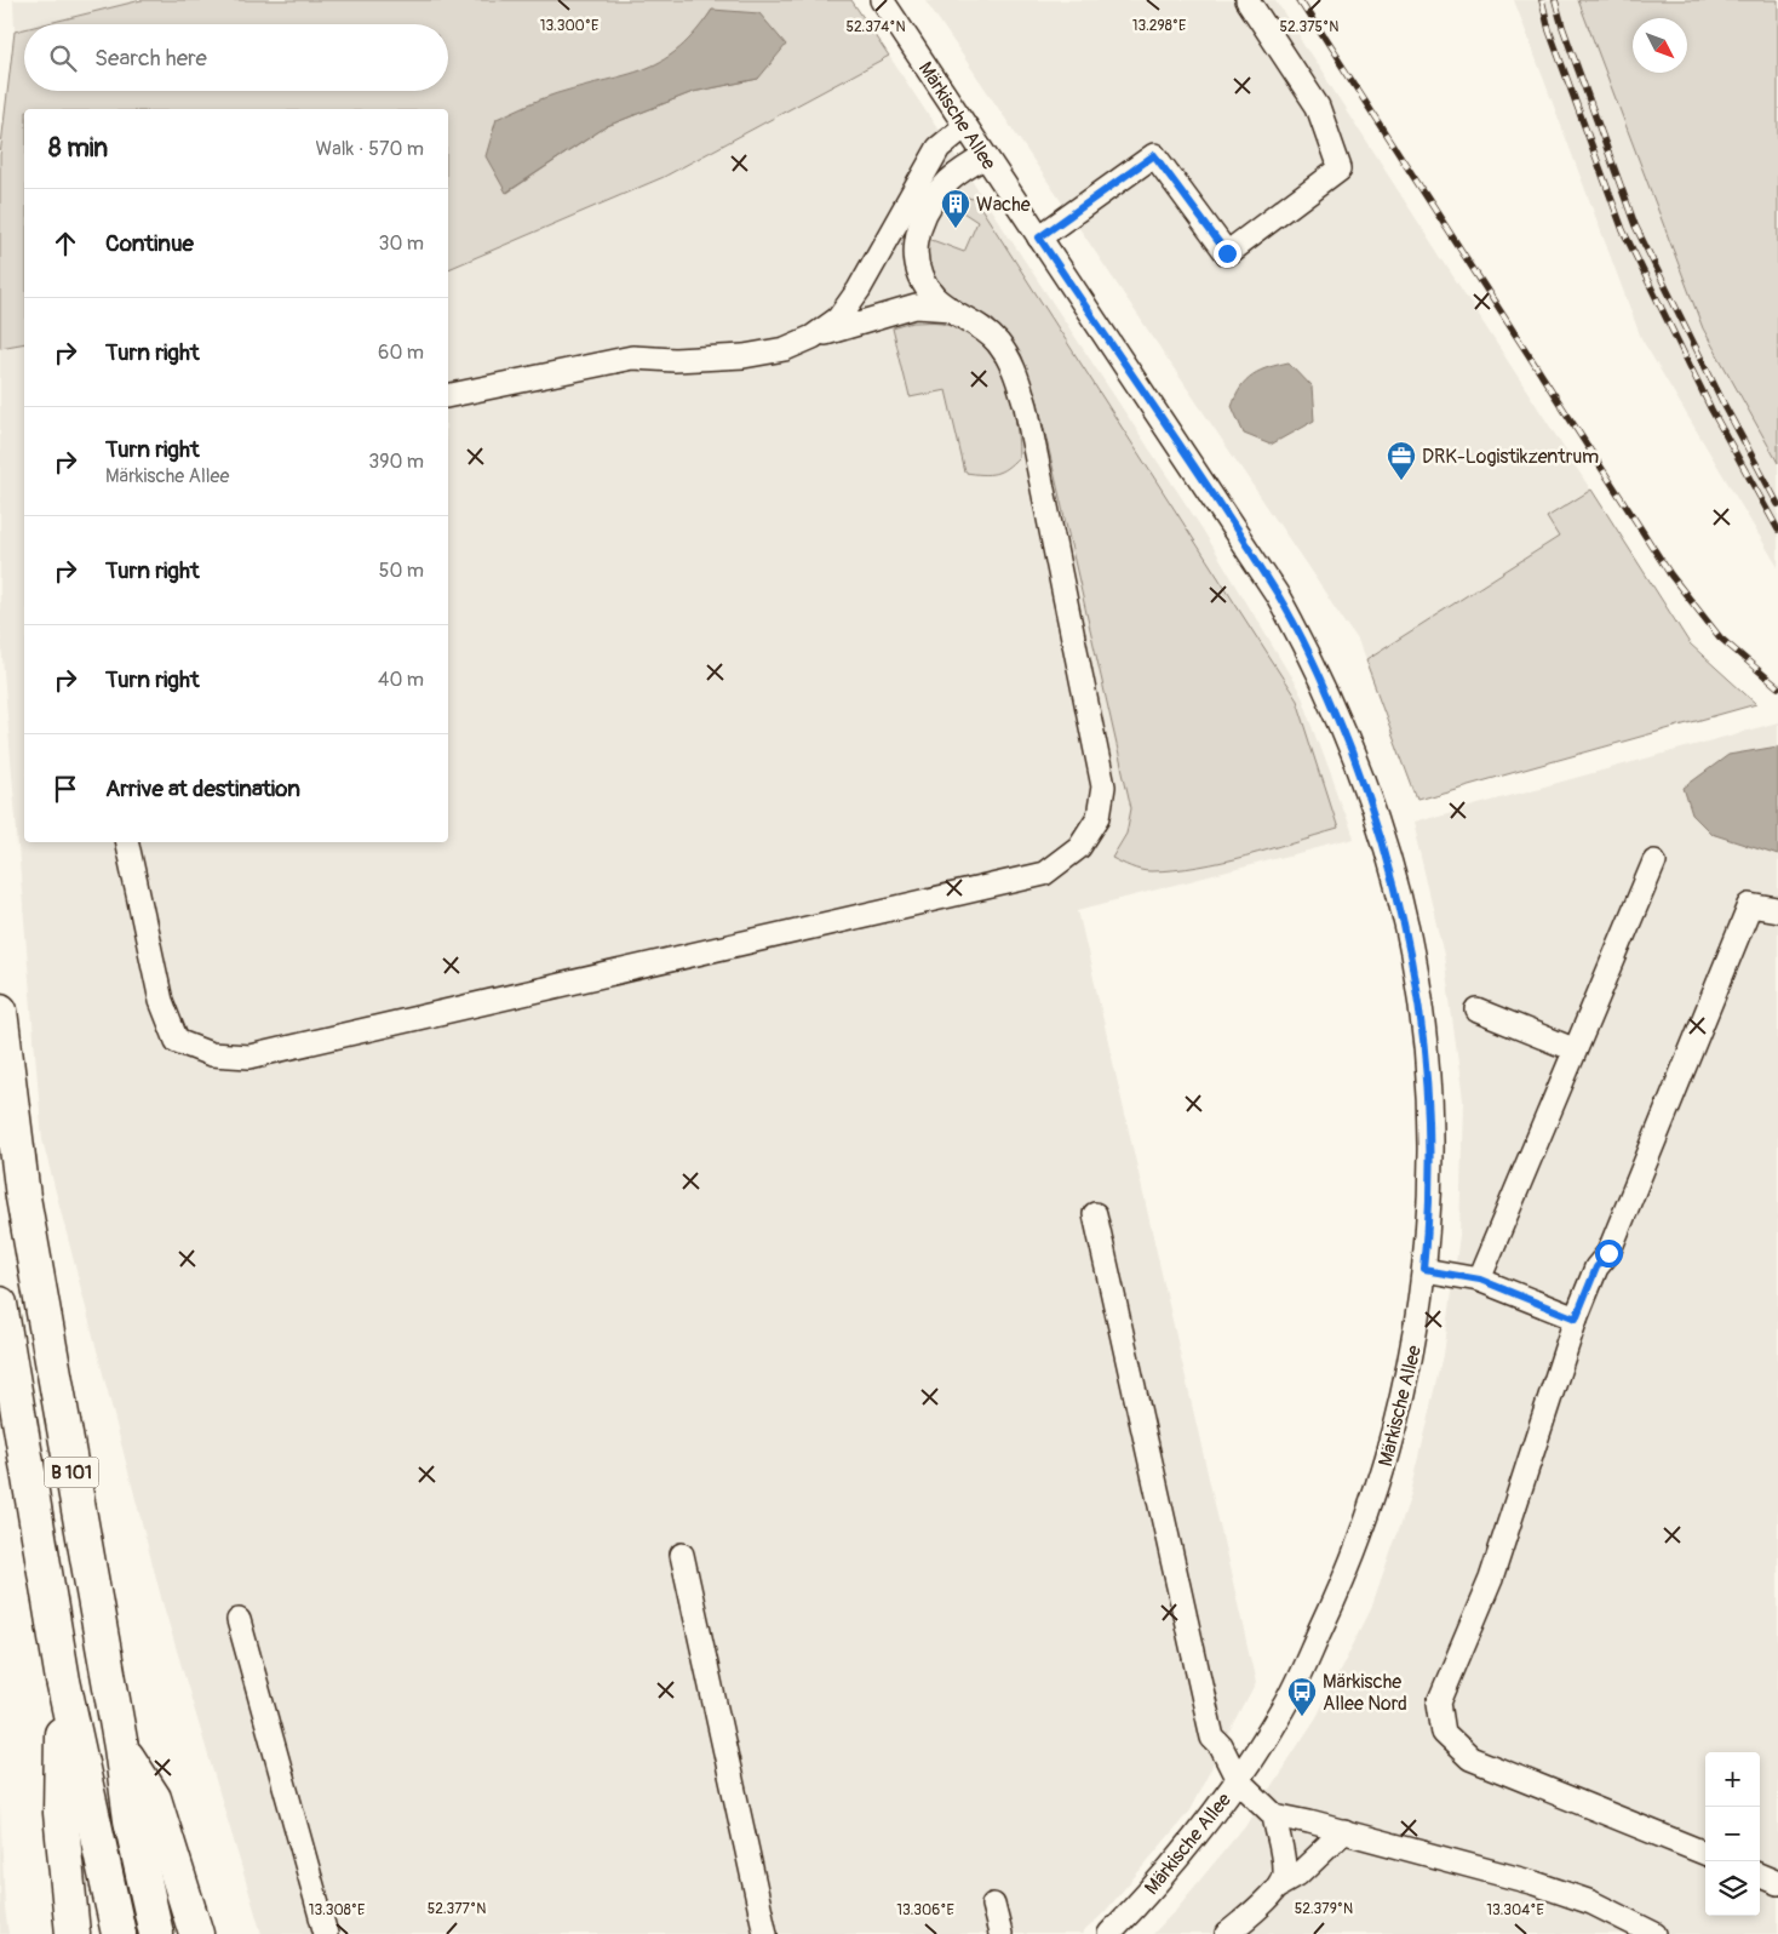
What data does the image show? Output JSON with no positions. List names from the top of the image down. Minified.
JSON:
{"streets":{"highway":["B 101"],"street":["Märkische Allee"]},"places":{"building":["Wache"],"office":["DRK-Logistikzentrum"],"bus stop":["Märkische Allee Nord"]},"north":"bottom right","page":{"search":"Search here","heading":["8 min","Walk · 570 m"],"list":[["Continue","30 m"],["Turn right","60 m"],["Turn right","Märkische Allee","390 m"],["Turn right","50 m"],["Turn right","40 m"],"Arrive at destination"],"map_buttons":["+","−"]},"coordinates":["13.300°E","13.298°E","52.374°N","52.375°N","52.377°N","52.379°N","13.308°E","13.306°E","13.304°E"]}
